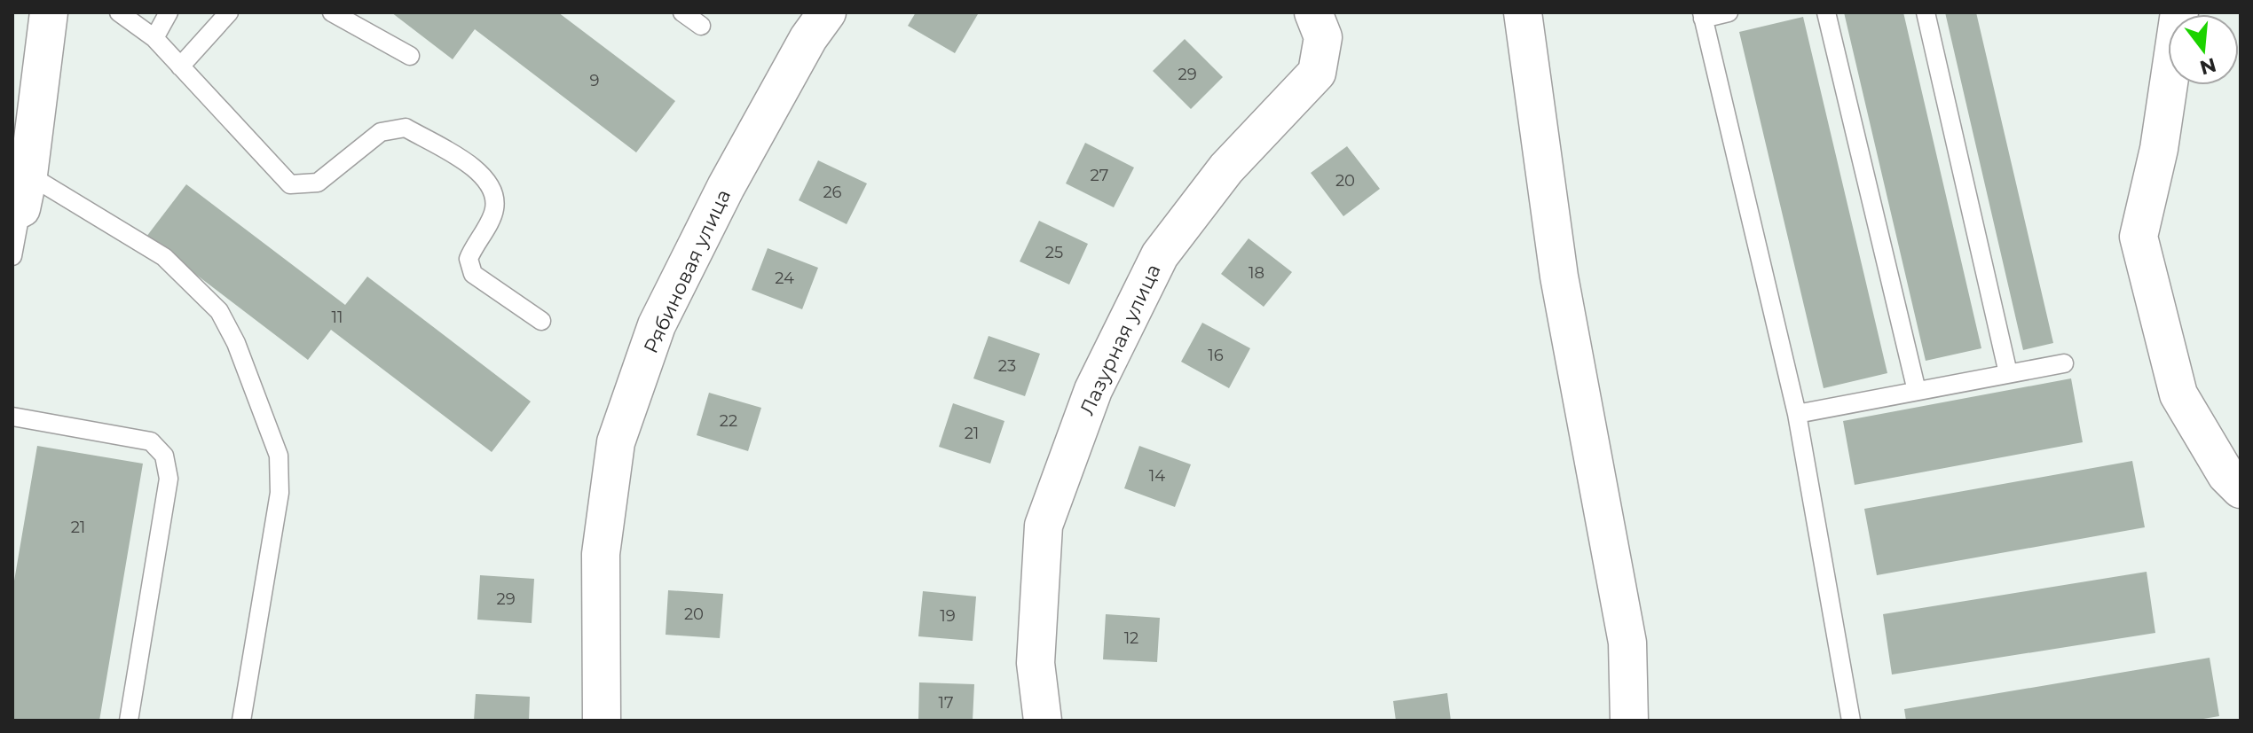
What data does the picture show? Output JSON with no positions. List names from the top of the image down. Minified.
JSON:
{"streets":{"street":["Рябиновая улица","Лазурная улица"]},"house_numbers":["29","9","27","20","26","25","18","24","11","16","23","22","21","14","21","29","20","19","12","17"],"north":"bottom"}
